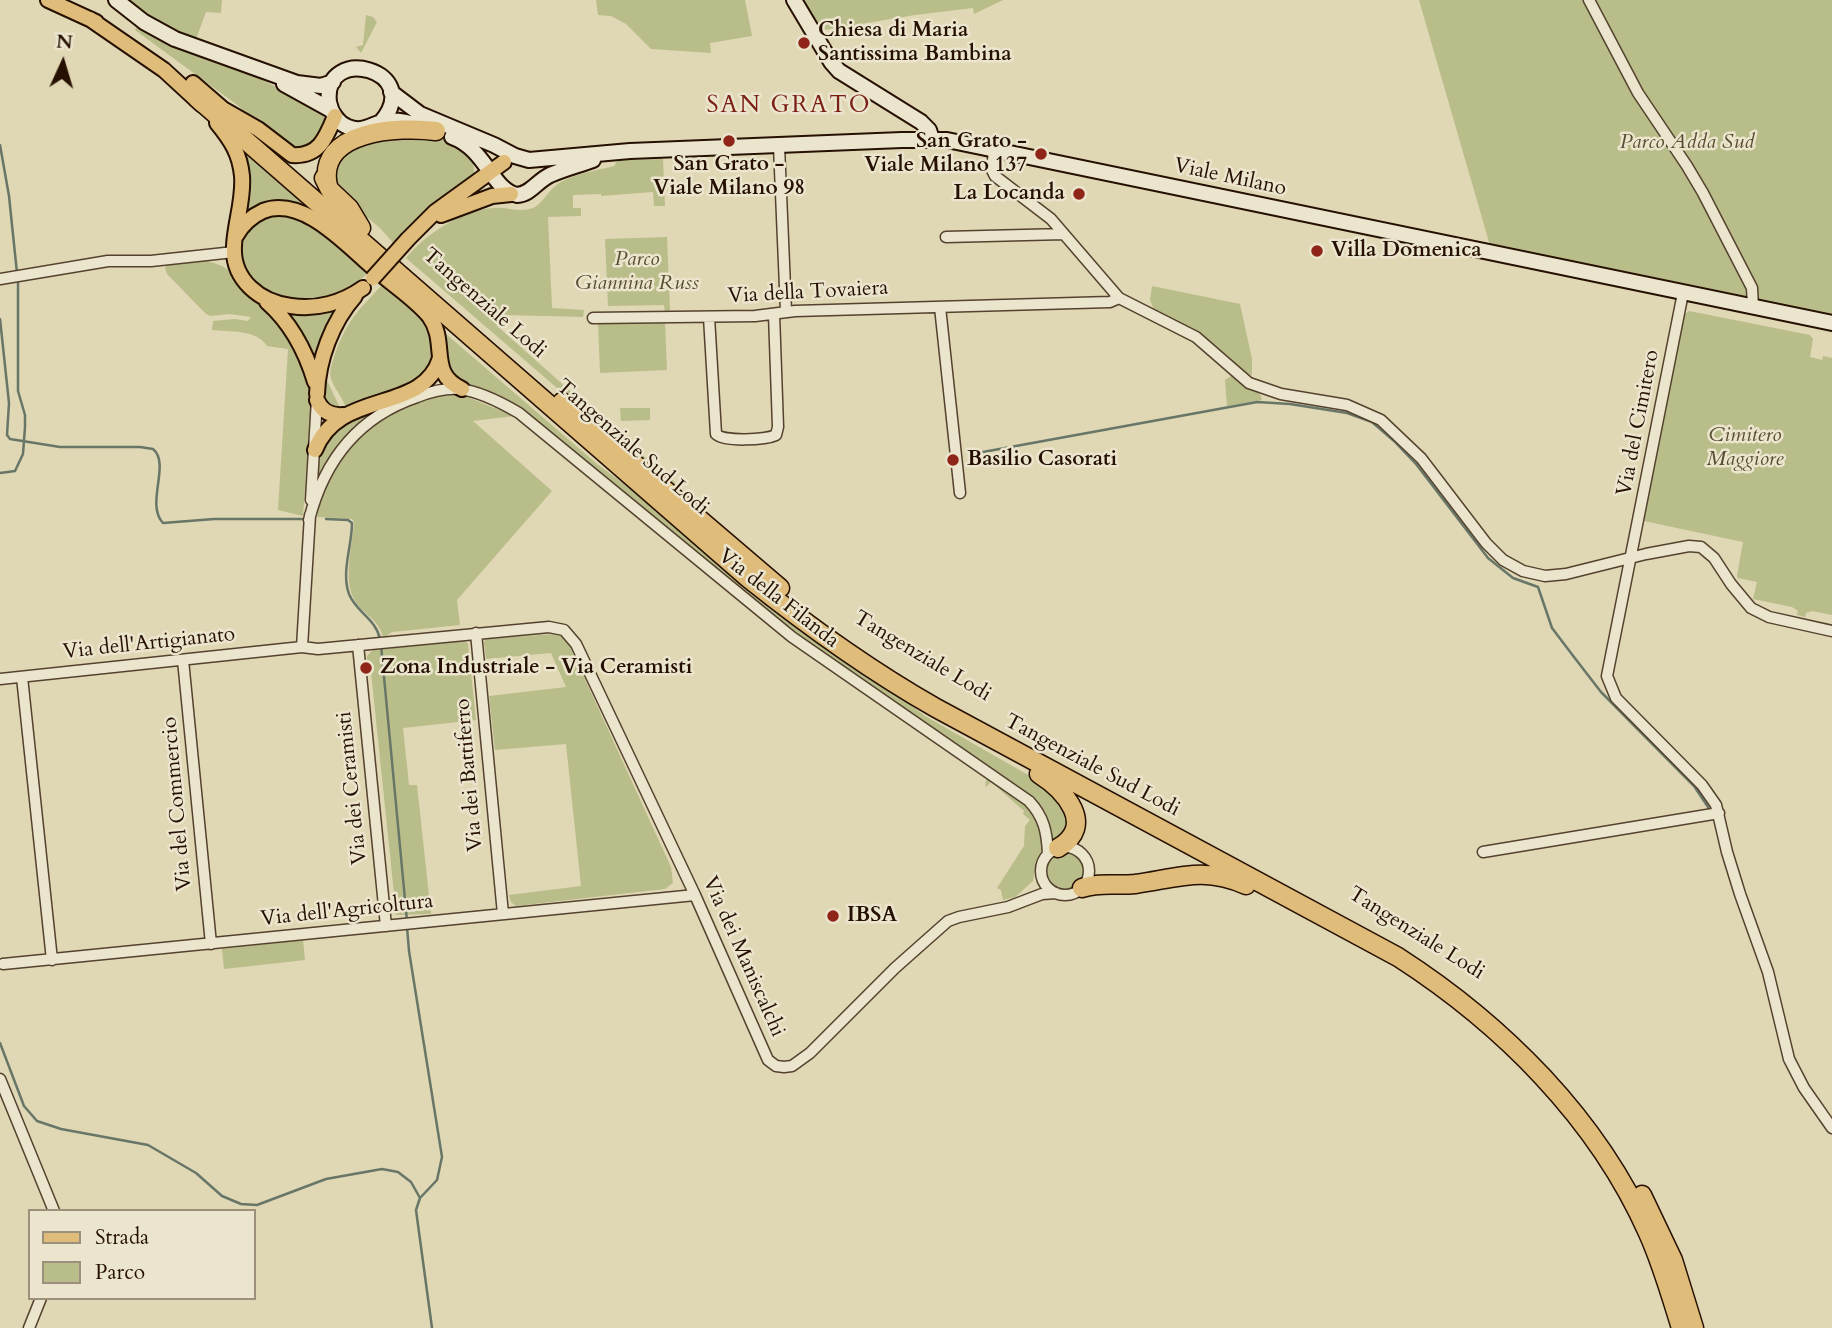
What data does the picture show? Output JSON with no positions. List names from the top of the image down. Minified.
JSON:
{"streets":{"highway":["Tangenziale Lodi","Tangenziale Sud Lodi"],"street":["Viale Milano","Via della Tovaiera","Via del Cimitero","Via della Filanda","Via dell'Artigianato","Via dei Battiferro","Via dei Ceramisti","Via del Commercio","Via dell'Agricoltura","Via dei Maniscalchi"]},"crossings":[["Viale Milano","Via del Cimitero"],["Tangenziale Lodi","Tangenziale Sud Lodi"],["Via dell'Artigianato","Via dei Battiferro"],["Via dell'Artigianato","Via dei Ceramisti"],["Via dell'Artigianato","Via del Commercio"],["Via dell'Artigianato","Via dei Maniscalchi"],["Via dei Battiferro","Via dell'Agricoltura"],["Via dei Ceramisti","Via dell'Agricoltura"],["Via del Commercio","Via dell'Agricoltura"],["Via dell'Agricoltura","Via dei Maniscalchi"]],"districts":["SAN GRATO"],"parks":["Parco Adda Sud","Parco Giannina Russ","Cimitero Maggiore"],"places":["Chiesa di Maria Santissima Bambina","San Grato - Viale Milano 98","San Grato - Viale Milano 137","La Locanda","Villa Domenica","Basilio Casorati","Zona Industriale - Via Ceramisti","IBSA"],"legend":["Strada","Parco"],"north":"top"}
